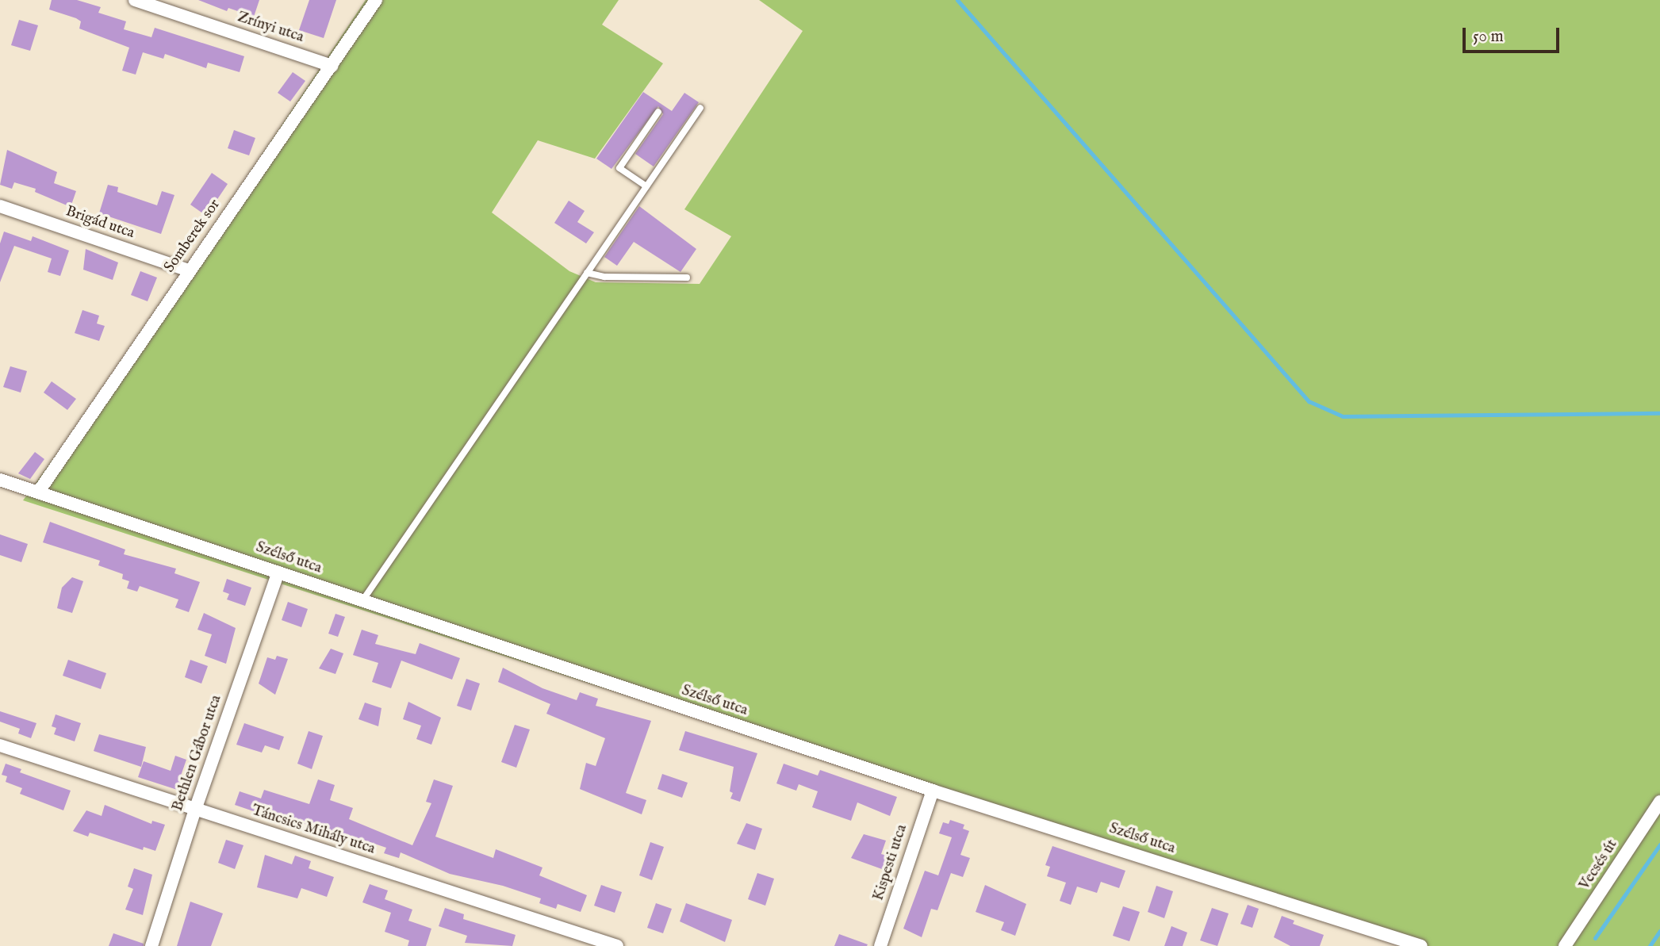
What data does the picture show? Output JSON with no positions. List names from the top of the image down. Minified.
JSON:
{"streets":{"street":["Zrínyi utca","Brigád utca","Somberek sor","Szélső utca","Bethlen Gábor utca","Táncsics Mihály utca","Kispesti utca","Vecsés út"]},"crossings":[["Zrínyi utca","Somberek sor"],["Brigád utca","Somberek sor"],["Somberek sor","Szélső utca"],["Szélső utca","Bethlen Gábor utca"],["Szélső utca","Kispesti utca"],["Bethlen Gábor utca","Táncsics Mihály utca"]],"scale_bar":"50 m"}
